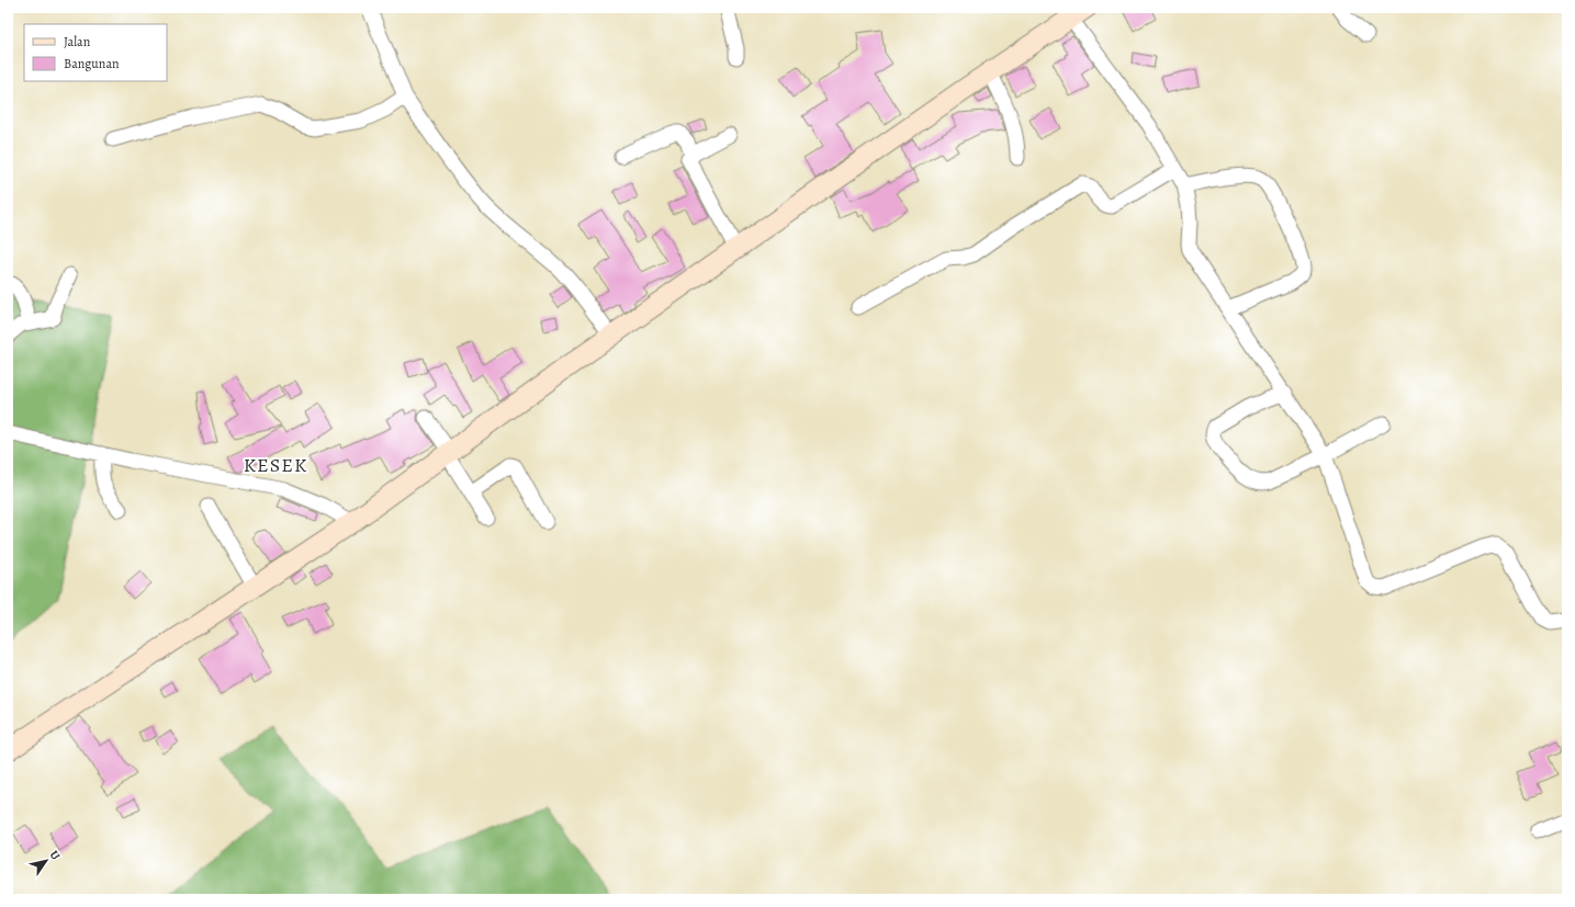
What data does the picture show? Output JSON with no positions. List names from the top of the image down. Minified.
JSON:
{"districts":["KESEK"],"legend":["Jalan","Bangunan"],"north":"top right"}
